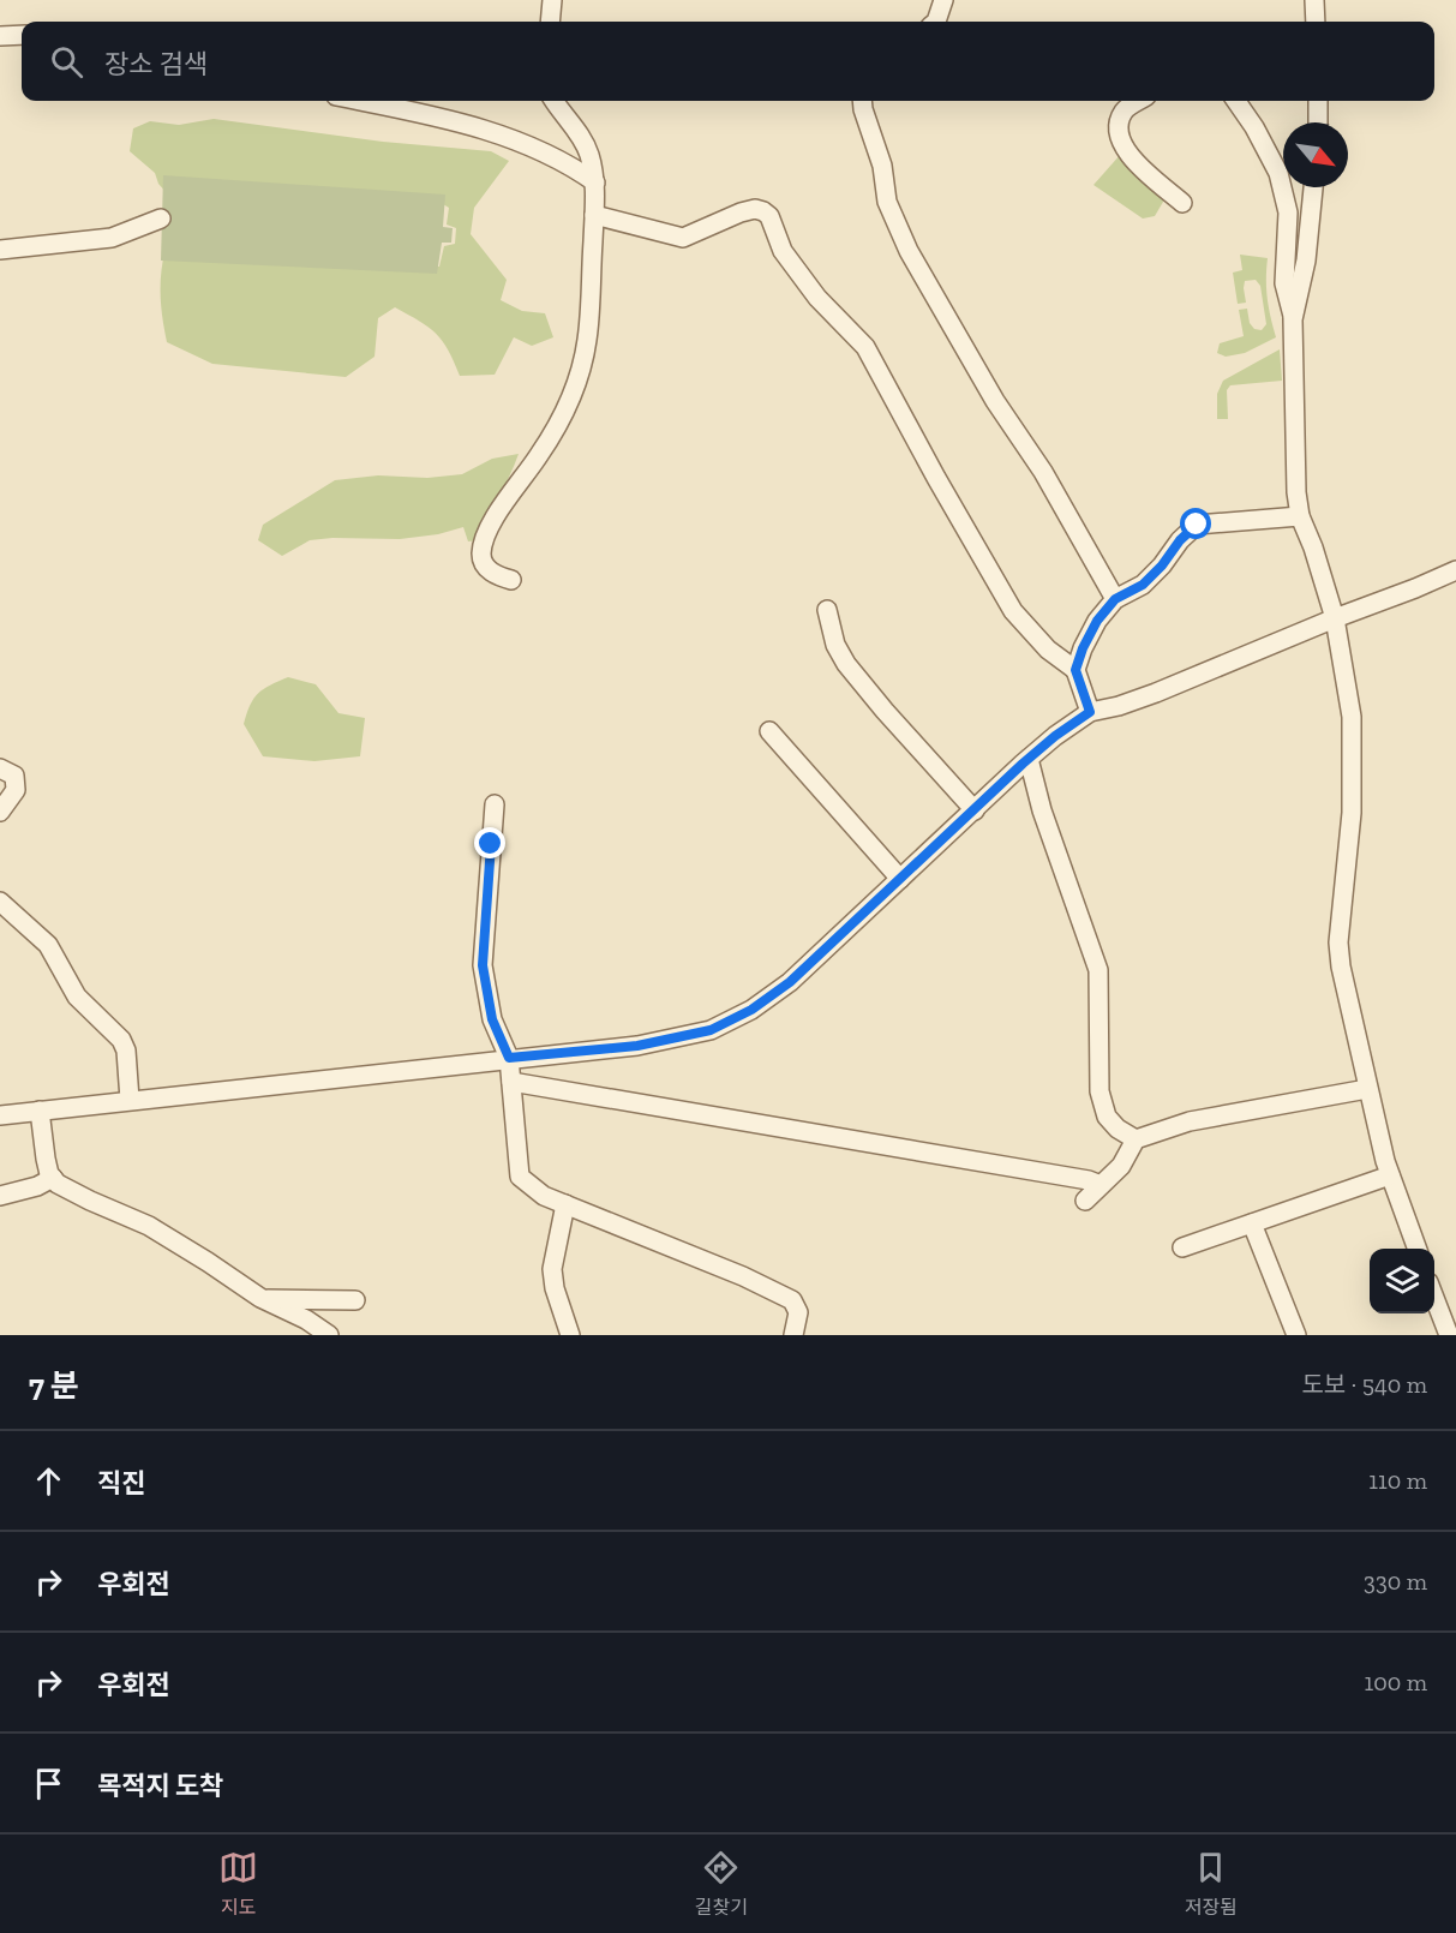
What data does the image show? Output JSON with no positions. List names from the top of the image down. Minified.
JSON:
{"north":"bottom right","page":{"search":"장소 검색","heading":["7 분","도보 · 540 m"],"list":[["직진","110 m"],["우회전","330 m"],["우회전","100 m"],"목적지 도착"],"nav":["지도","길찾기","저장됨"]}}
